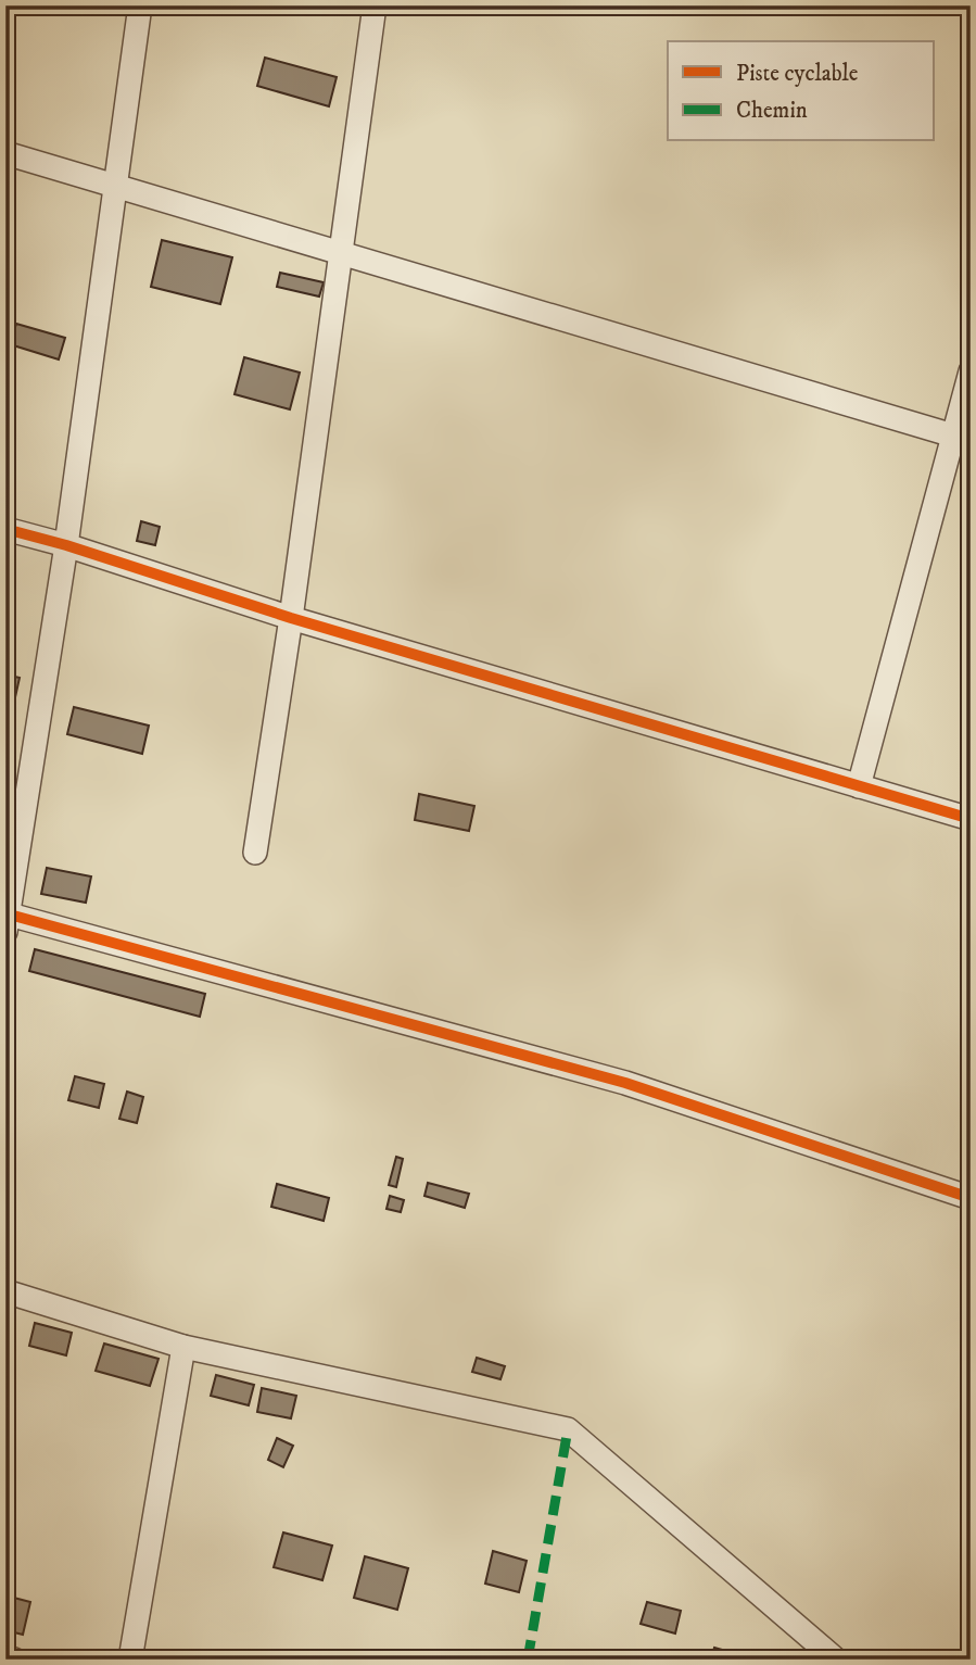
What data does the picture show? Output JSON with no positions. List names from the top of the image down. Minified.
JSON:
{"legend":["Piste cyclable","Chemin"]}
